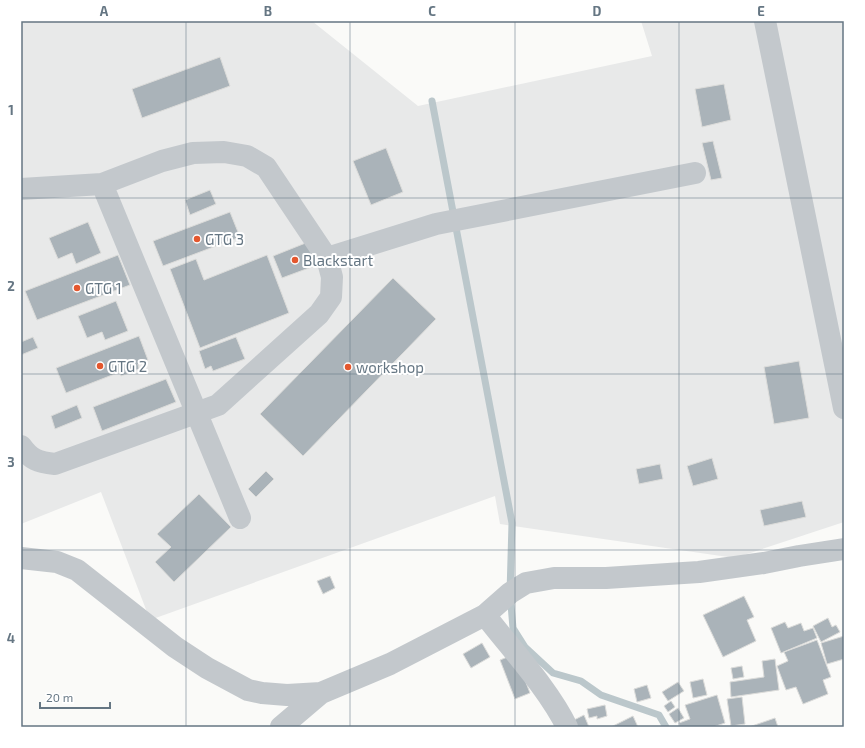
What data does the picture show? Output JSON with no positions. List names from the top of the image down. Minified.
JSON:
{"places":["GTG 3","Blackstart","GTG 1","GTG 2","workshop"],"scale_bar":"20 m","grid":{"columns":["A","B","C","D","E"],"rows":["1","2","3","4"]}}
